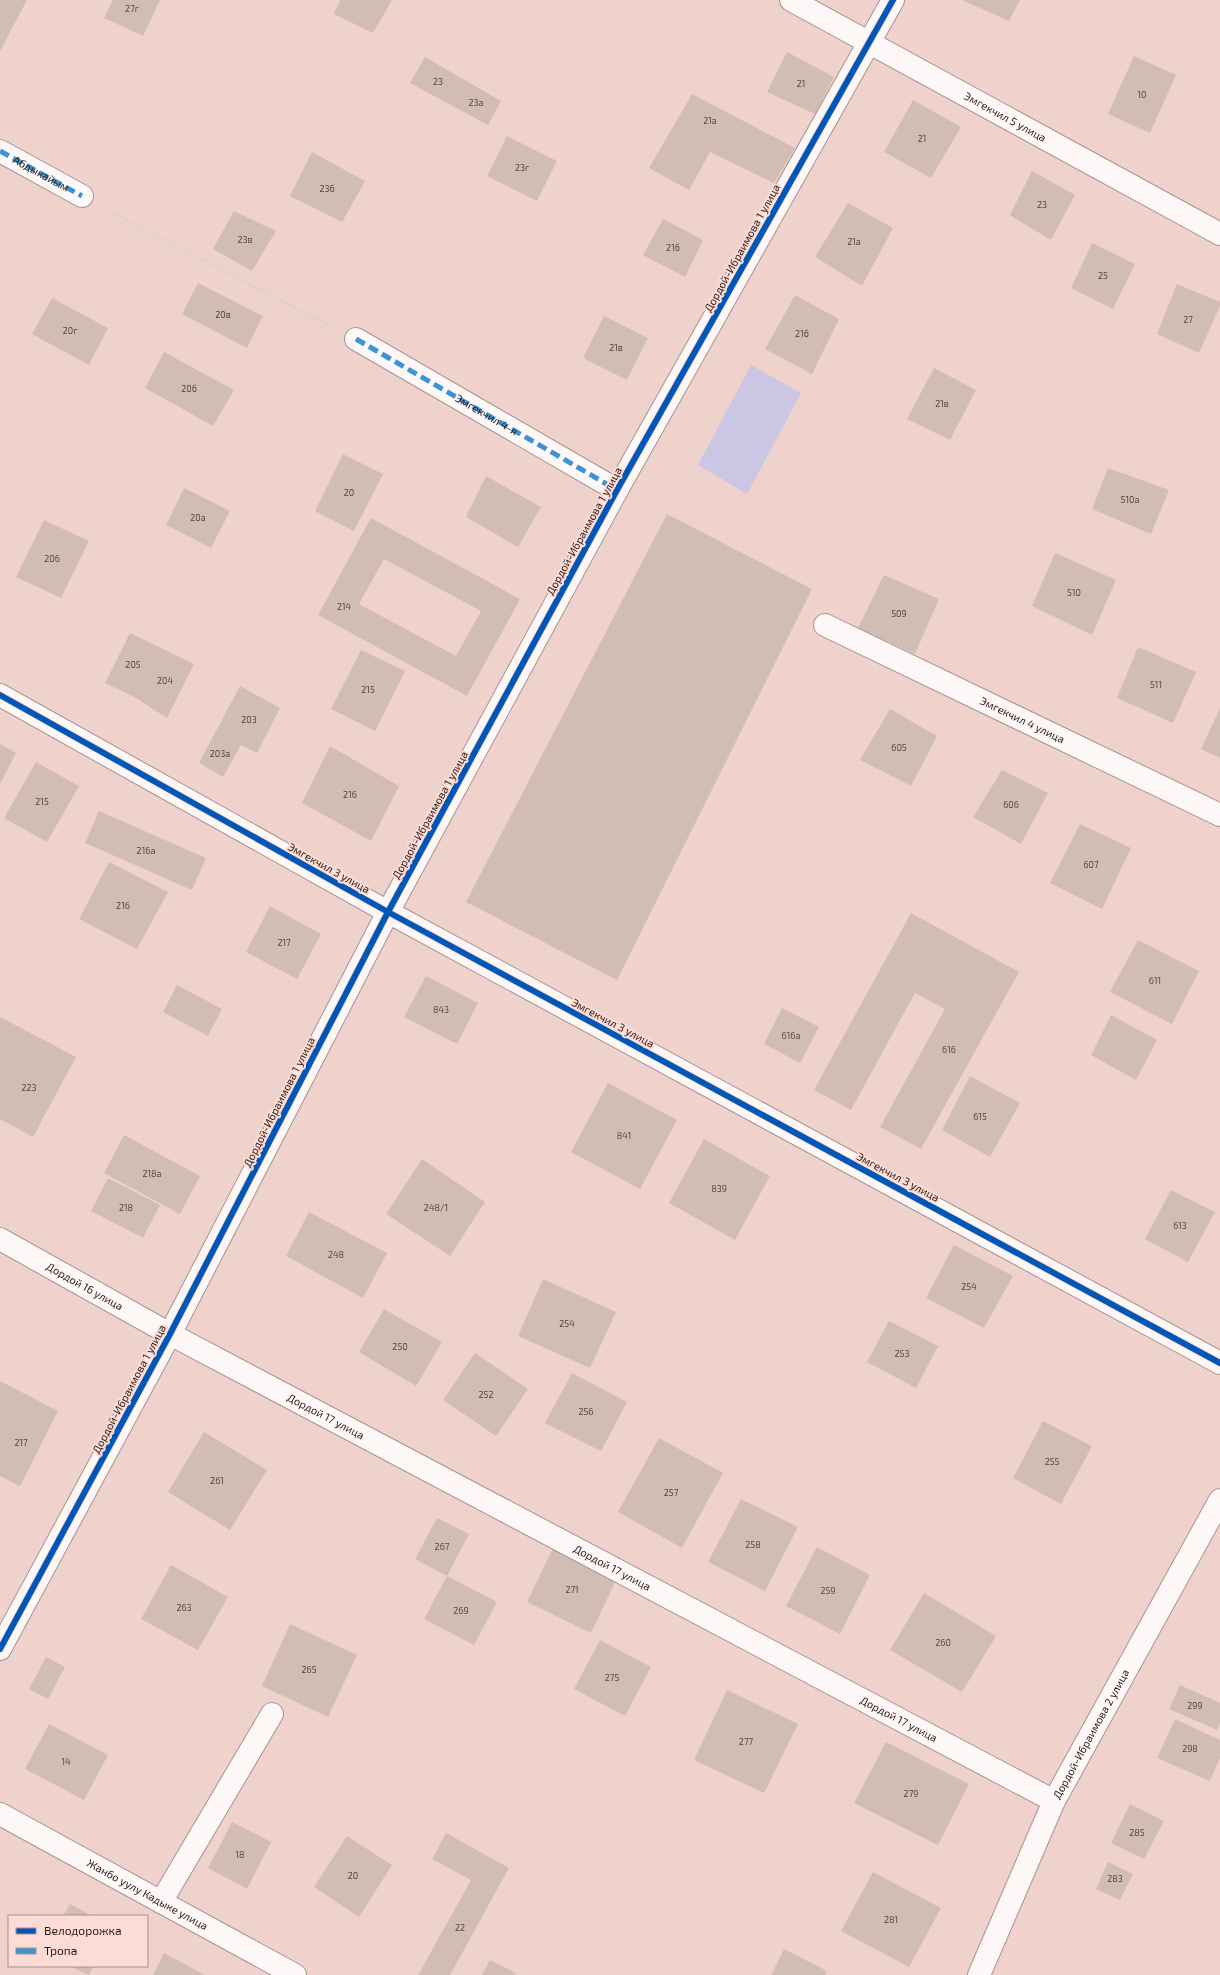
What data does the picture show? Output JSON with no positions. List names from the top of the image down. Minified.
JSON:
{"streets":{"street":["Эмгекчил 5 улица","Абдыкайым","Дордой-Ибраимова 1 улица","Эмгекчил 4-я","Эмгекчил 4 улица","Эмгекчил 3 улица","Дордой 16 улица","Дордой 17 улица","Дордой-Ибраимова 2 улица","Жанбо уулу Кадыке улица"]},"crossings":[["Эмгекчил 5 улица","Дордой-Ибраимова 1 улица"],["Дордой-Ибраимова 1 улица","Эмгекчил 4-я"],["Дордой-Ибраимова 1 улица","Эмгекчил 3 улица"],["Дордой-Ибраимова 1 улица","Дордой 16 улица"],["Дордой-Ибраимова 1 улица","Дордой 17 улица"],["Дордой 16 улица","Дордой 17 улица"],["Дордой 17 улица","Дордой-Ибраимова 2 улица"]],"house_numbers":["27г","23","21","10","23а","21а","21","23г","23б","23","23в","21а","21б","25","20в","27","20г","21б","21в","20б","21в","20","510а","20а","206","510","214","509","205","204","511","215","203","605","203а","216","215","606","216а","607","216","217","611","843","616а","616","223","615","841","218а","839","218","248/1","613","248","254","254","250","253","252","256","217","255","261","257","258","267","271","259","263","269","260","265","275","299","277","298","14","279","285","18","20","283","281","22"],"legend":["Велодорожка","Тропа"]}
